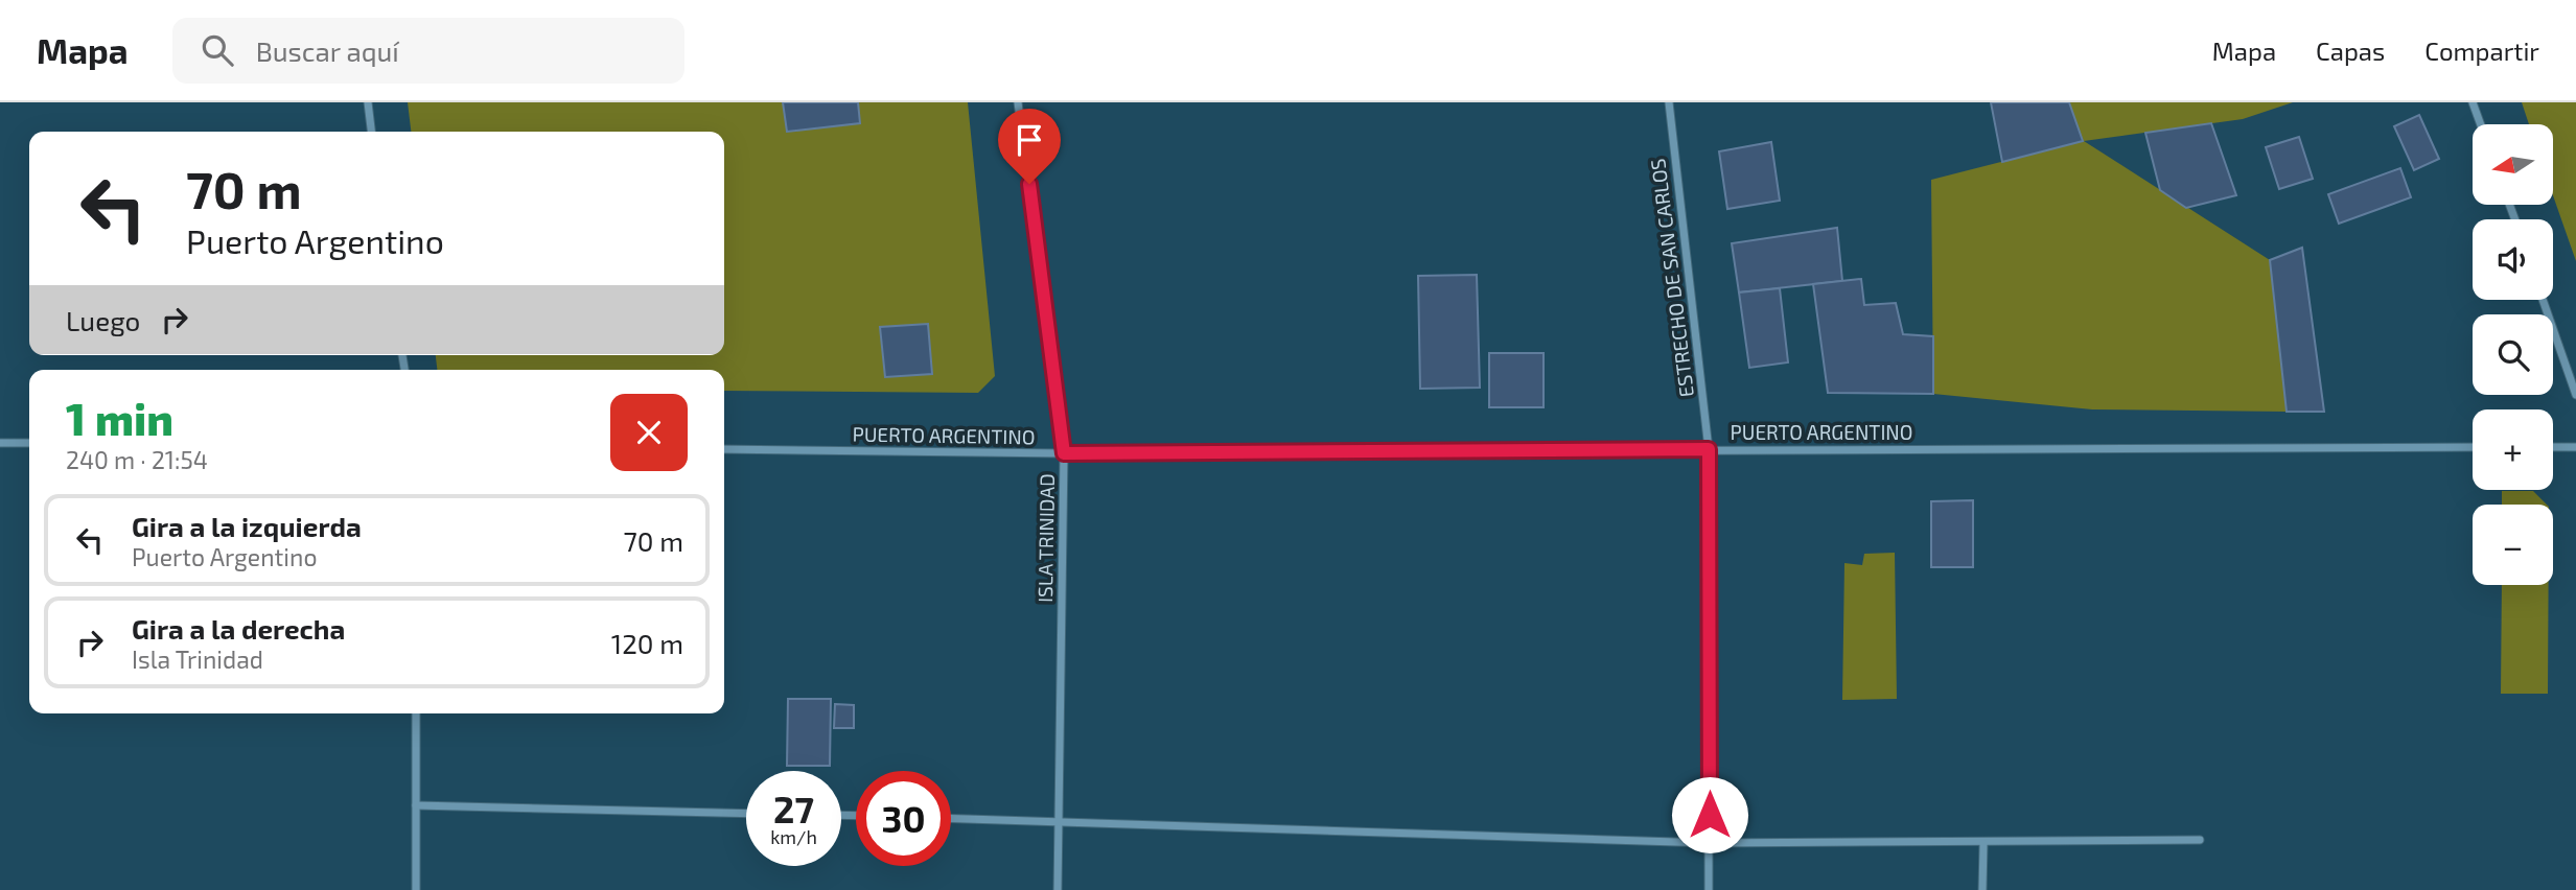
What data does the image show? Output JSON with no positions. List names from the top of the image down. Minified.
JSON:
{"streets":{"street":["ESTRECHO DE SAN CARLOS","PUERTO ARGENTINO","ISLA TRINIDAD"]},"crossings":[["ESTRECHO DE SAN CARLOS","PUERTO ARGENTINO"],["PUERTO ARGENTINO","ISLA TRINIDAD"]],"north":"left","page":{"header":"Mapa","search":"Buscar aquí","nav":["Mapa","Capas","Compartir"],"map_buttons":["+","−"],"turn":["70 m","Puerto Argentino"],"then":"Luego","heading":["1 min","240 m · 21:54"],"list":[{"name":"Gira a la izquierda","note":"Puerto Argentino","value":"70 m"},{"name":"Gira a la derecha","note":"Isla Trinidad","value":"120 m"}],"speed":"27 km/h","limit":"30"}}
